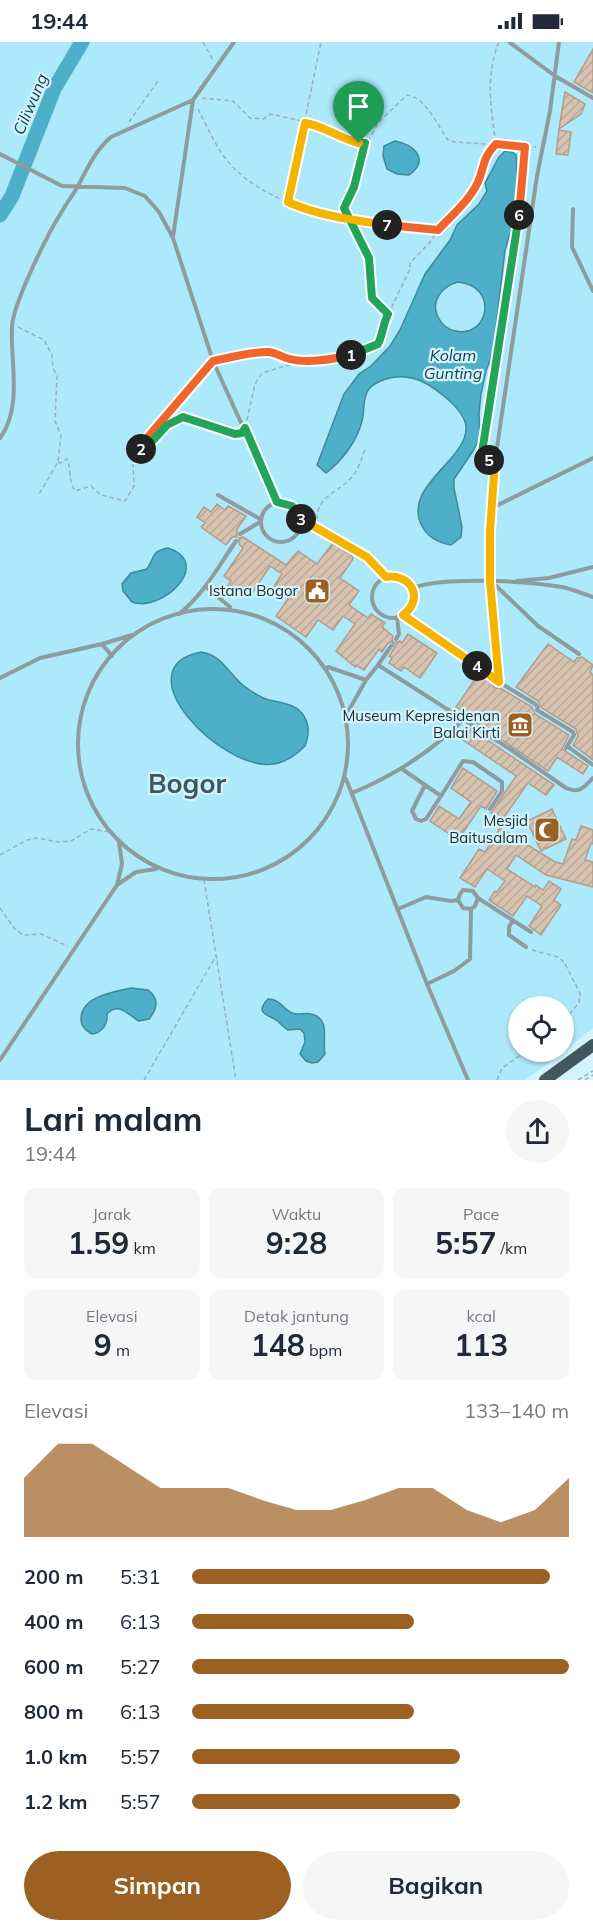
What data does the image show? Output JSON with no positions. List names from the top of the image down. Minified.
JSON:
{"districts":["Bogor"],"water":["Ciliwung","Kolam Gunting"],"places":{"public building":["Istana Bogor"],"museum":["Museum Kepresidenan Balai Kirti"],"mosque":["Mesjid Baitusalam"]},"page":{"status":"19:44","pins":["6","7","1","2","5","3","4"],"heading":["Lari malam","19:44"],"stats":[["Jarak","1.59 km"],["Waktu","9:28"],["Pace","5:57 /km"],["Elevasi","9 m"],["Detak jantung","148 bpm"],["kcal","113"]],"chart":["Elevasi","133–140 m"],"list":[{"name":"200 m","note":"5:31"},{"name":"400 m","note":"6:13"},{"name":"600 m","note":"5:27"},{"name":"800 m","note":"6:13"},{"name":"1.0 km","note":"5:57"},{"name":"1.2 km","note":"5:57"}],"buttons":["Simpan","Bagikan"]}}
